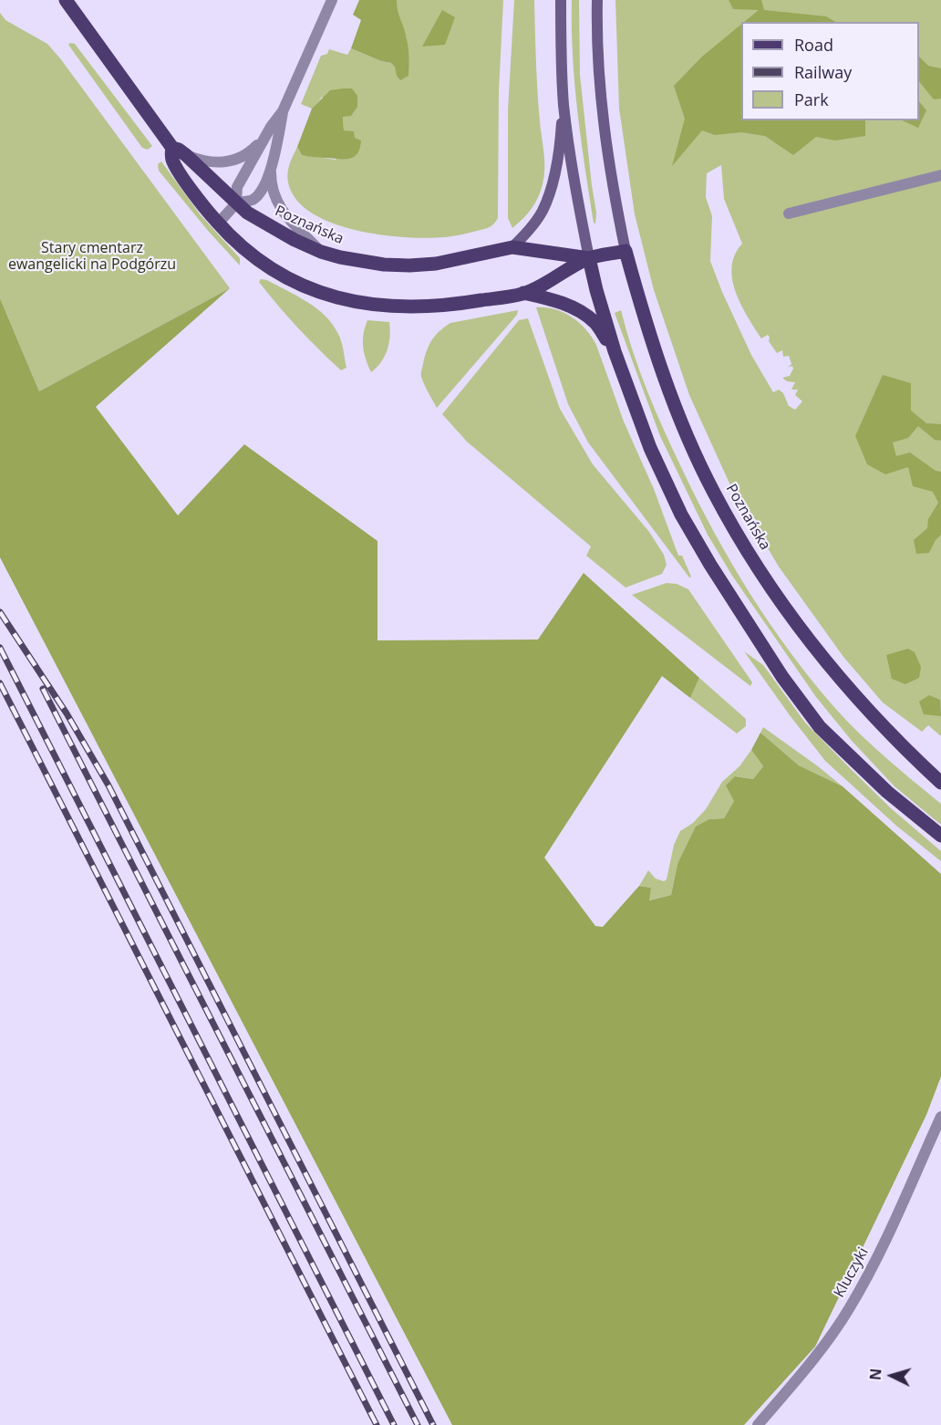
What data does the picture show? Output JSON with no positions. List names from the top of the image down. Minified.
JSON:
{"streets":{"main road":["Poznańska"],"street":["Kluczyki"]},"parks":["Stary cmentarz ewangelicki na Podgórzu"],"legend":["Road","Railway","Park"],"north":"left"}
